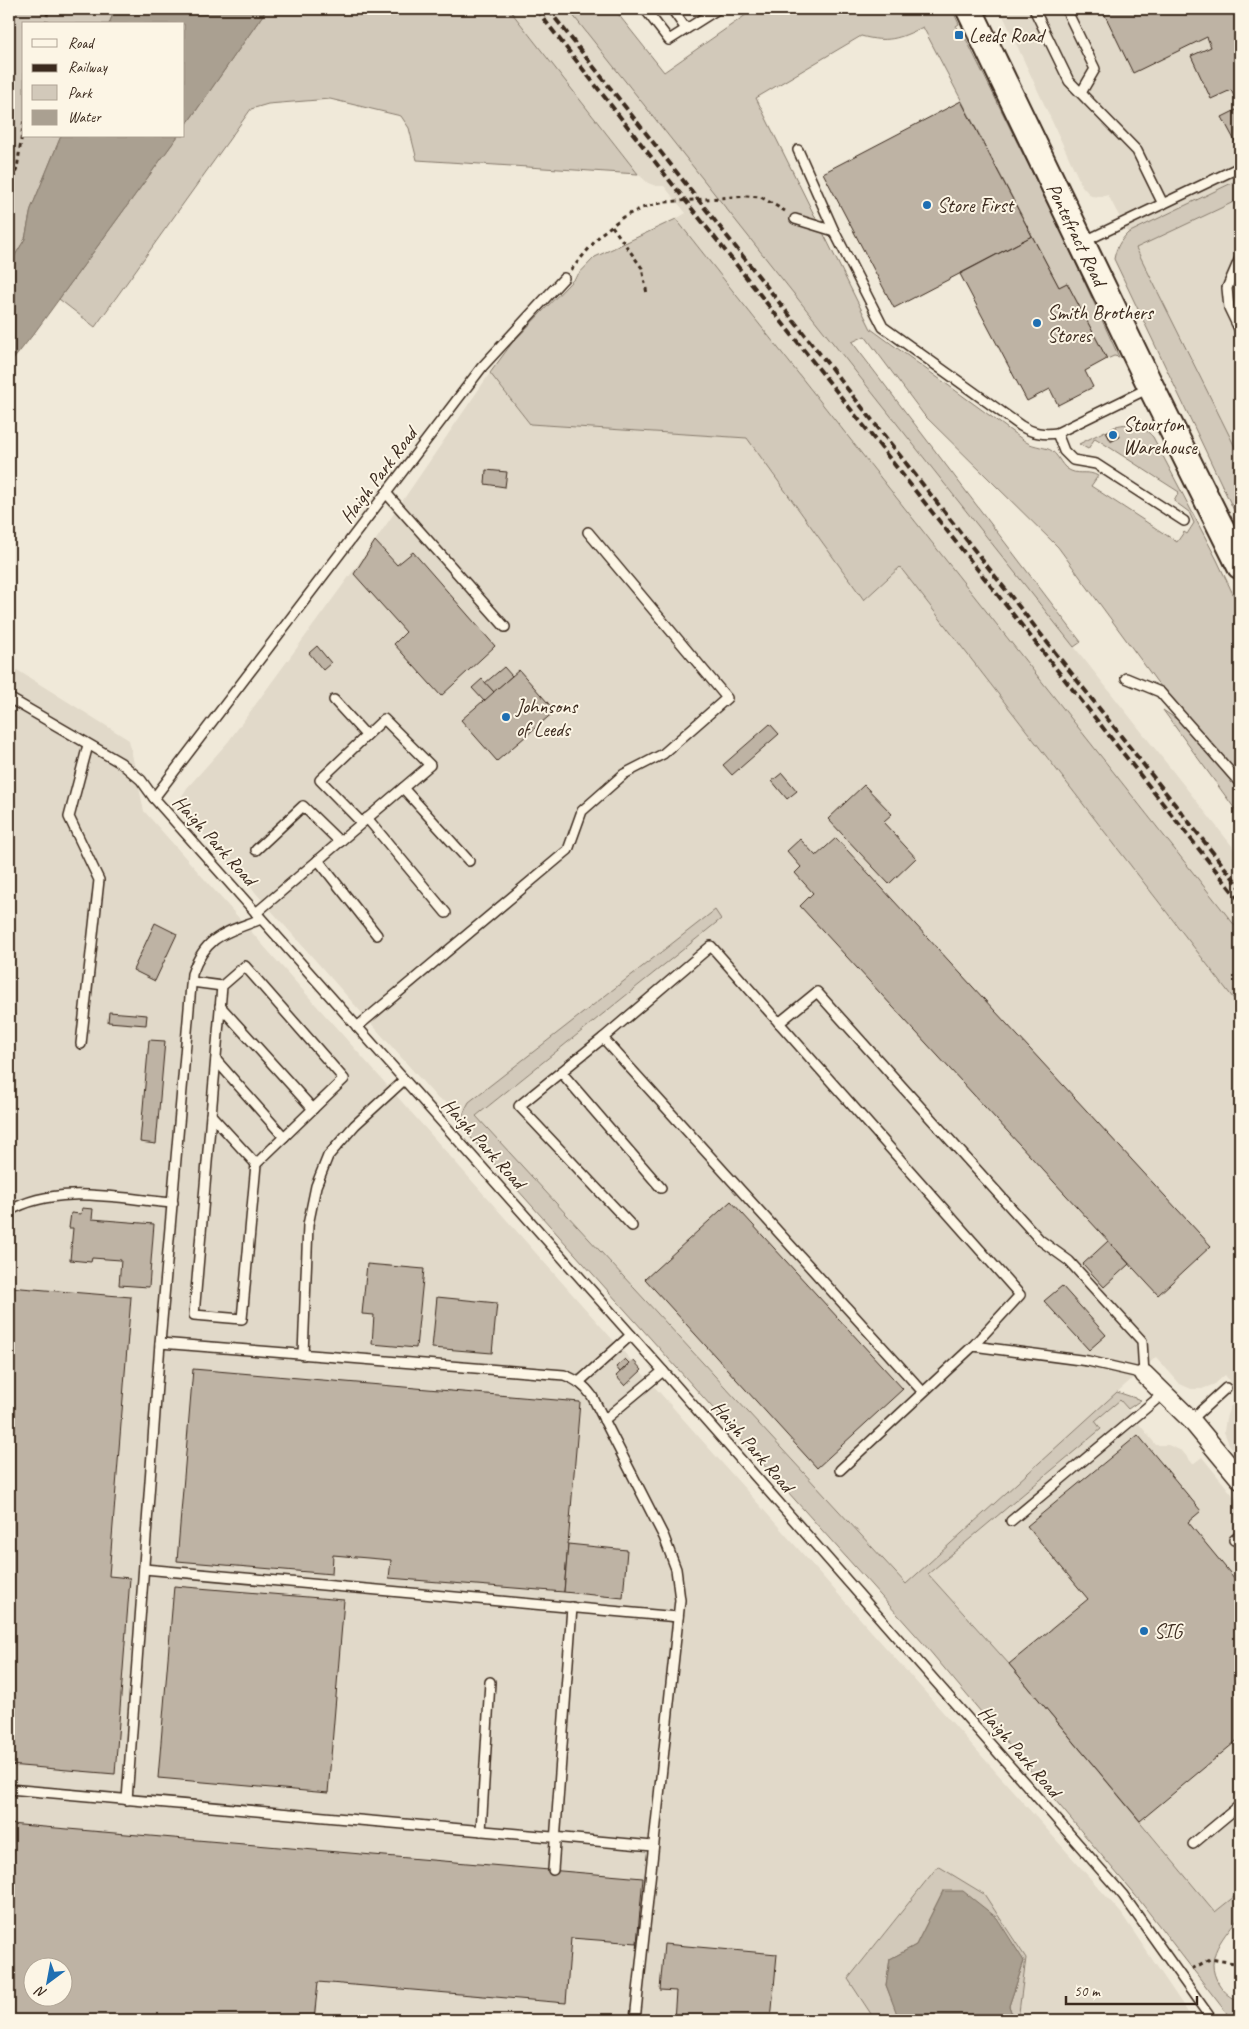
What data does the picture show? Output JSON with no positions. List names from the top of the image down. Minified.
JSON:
{"streets":{"main road":["Pontefract Road"],"lane":["Haigh Park Road"]},"places":{"transit":["Leeds Road"],"other":["Store First","Smith Brothers Stores","Stourton Warehouse","Johnsons of Leeds","SIG"]},"legend":["Road","Railway","Park","Water"],"scale_bar":"50 m","north":"bottom left"}
